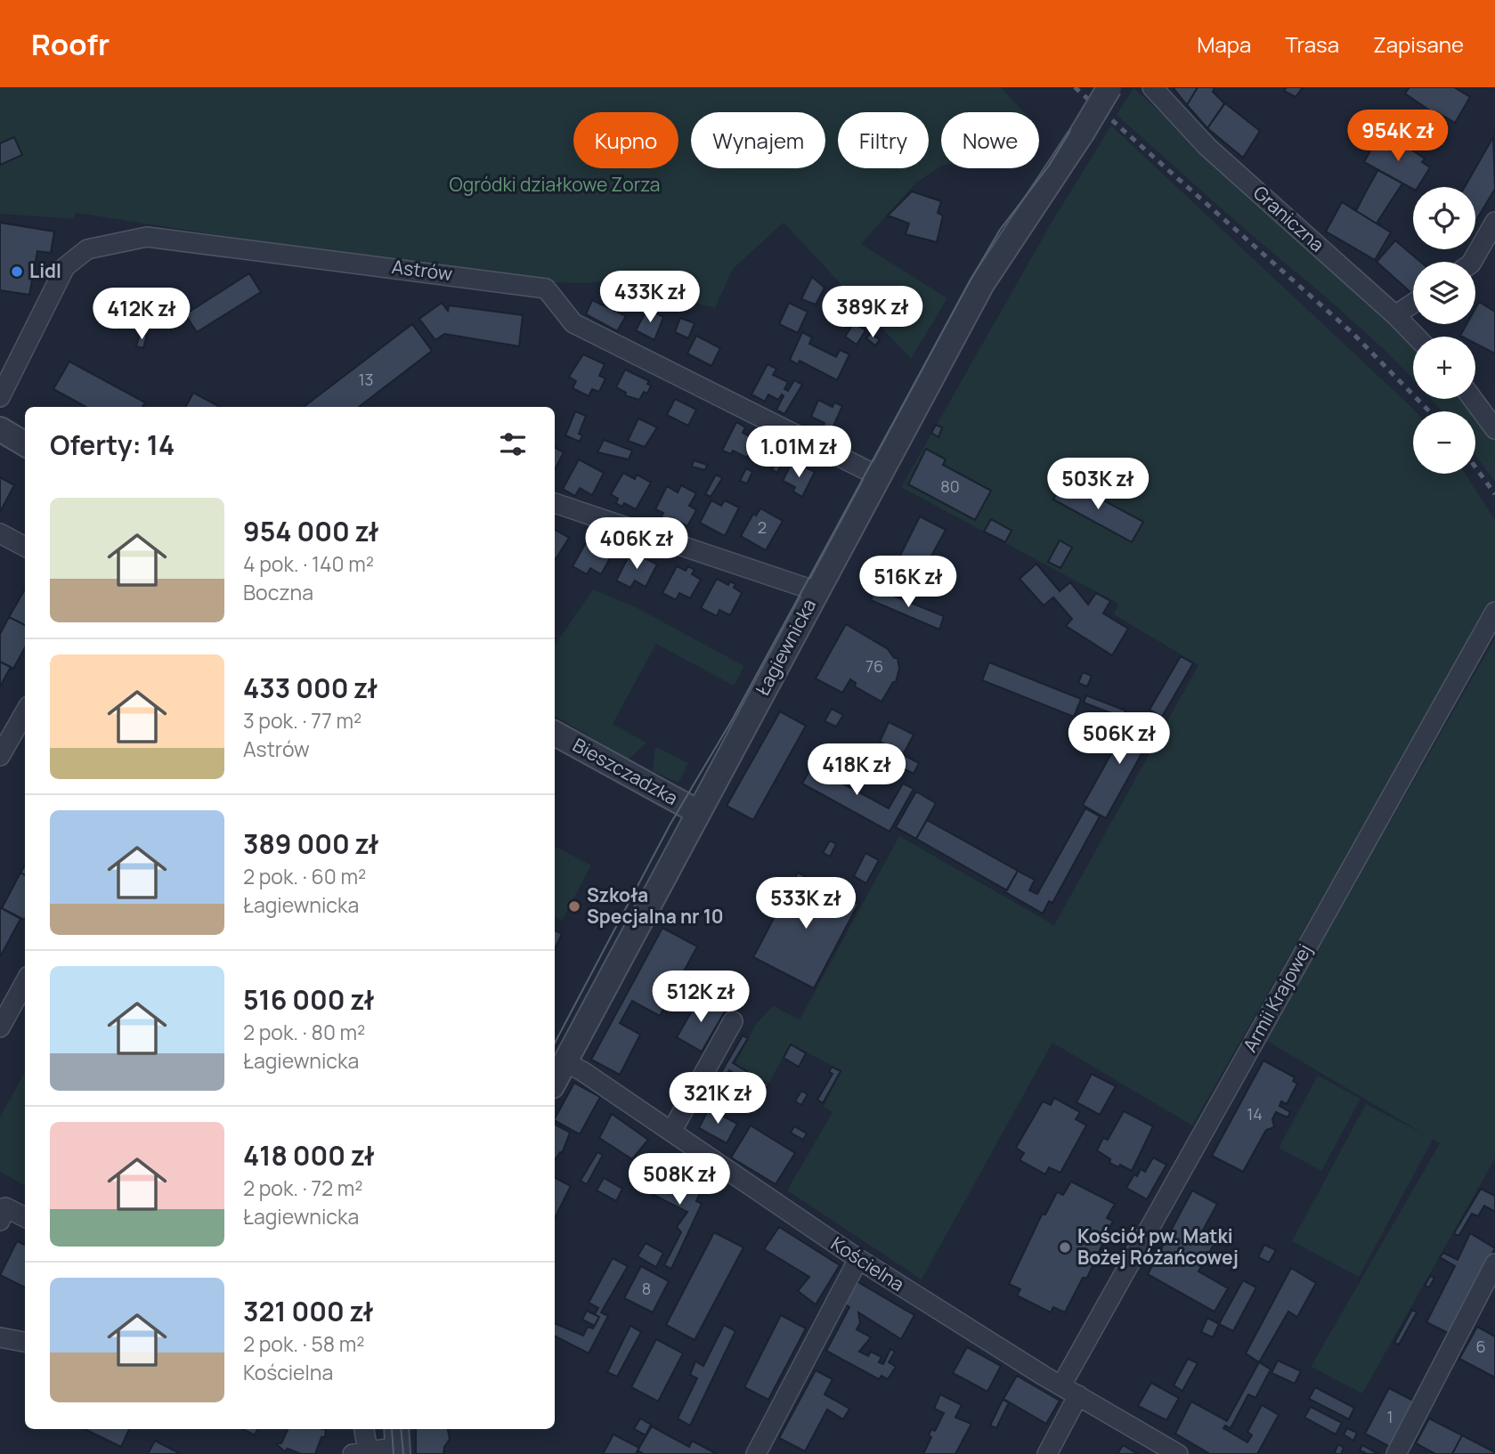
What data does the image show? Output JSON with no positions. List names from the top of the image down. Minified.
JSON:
{"streets":{"street":["Graniczna","Astrów","Łagiewnicka","Bieszczadzka","Armii Krajowej","Kościelna"]},"crossings":[["Astrów","Łagiewnicka"],["Łagiewnicka","Bieszczadzka"],["Łagiewnicka","Kościelna"],["Armii Krajowej","Kościelna"]],"parks":["Ogródki działkowe Zorza"],"places":["Lidl","Szkoła Specjalna nr 10","Kościół pw. Matki Bożej Różańcowej"],"house_numbers":["13","80","2","76","14","8","6","1"],"page":{"header":"Roofr","nav":["Mapa","Trasa","Zapisane"],"price":["954K zł","433K zł","389K zł","412K zł","1.01M zł","503K zł","406K zł","516K zł","506K zł","418K zł","533K zł","512K zł","321K zł","508K zł"],"chip":["Kupno","Wynajem","Filtry","Nowe"],"map_buttons":["+","−"],"heading":"Oferty: 14","list":[{"name":"954 000 zł","note":"4 pok. · 140 m² · Boczna"},{"name":"433 000 zł","note":"3 pok. · 77 m² · Astrów"},{"name":"389 000 zł","note":"2 pok. · 60 m² · Łagiewnicka"},{"name":"516 000 zł","note":"2 pok. · 80 m² · Łagiewnicka"},{"name":"418 000 zł","note":"2 pok. · 72 m² · Łagiewnicka"},{"name":"321 000 zł","note":"2 pok. · 58 m² · Kościelna"}]}}
